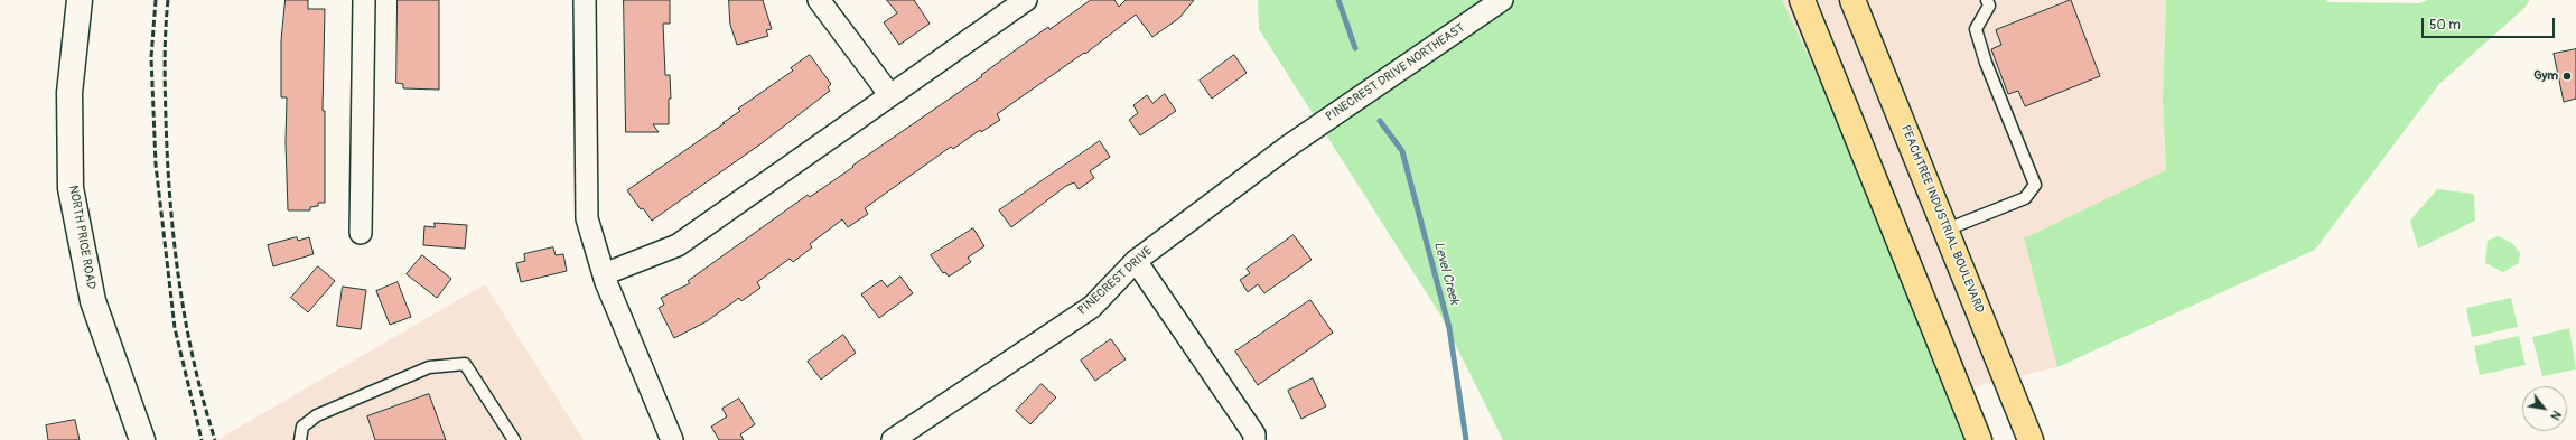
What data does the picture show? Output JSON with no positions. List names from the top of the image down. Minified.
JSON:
{"streets":{"highway":["PEACHTREE INDUSTRIAL BOULEVARD"],"street":["PINECREST DRIVE NORTHEAST","NORTH PRICE ROAD","PINECREST DRIVE"]},"crossings":[["PINECREST DRIVE NORTHEAST","PINECREST DRIVE"]],"water":["Level Creek"],"places":["Gym"],"scale_bar":"50 m","north":"bottom right"}
